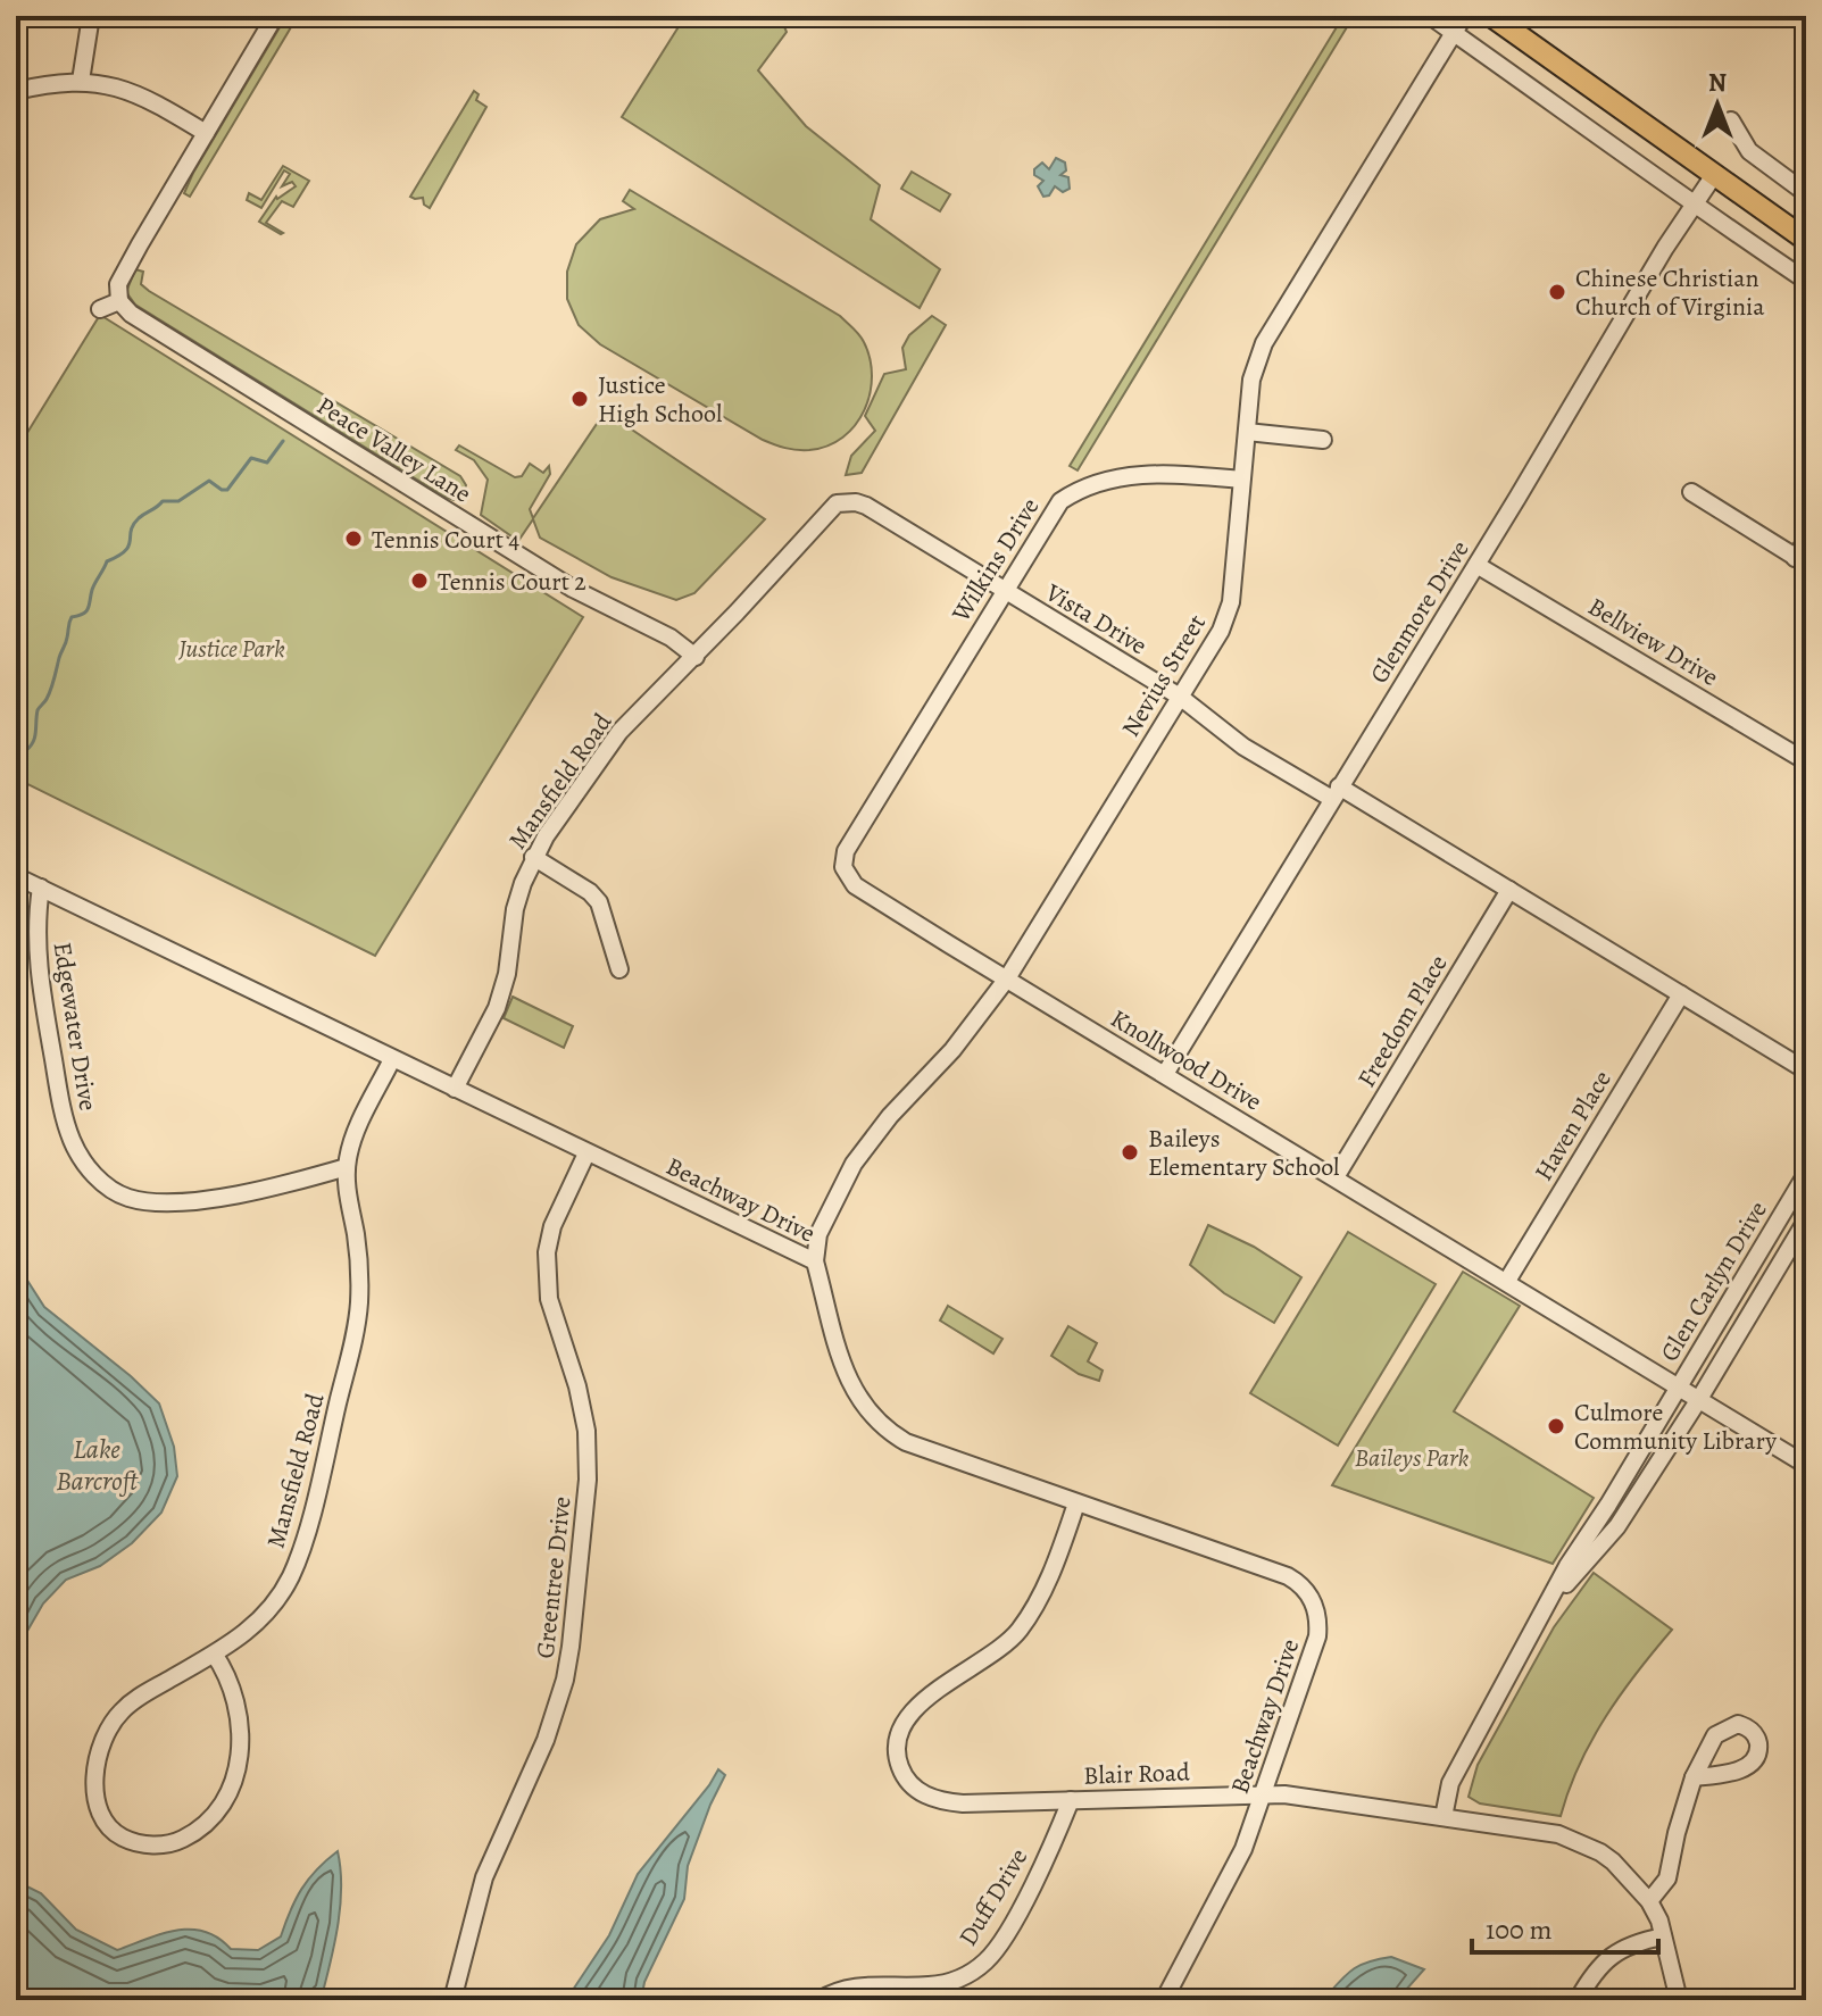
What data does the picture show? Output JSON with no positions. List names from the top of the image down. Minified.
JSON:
{"streets":{"street":["Peace Valley Lane","Wilkins Drive","Glenmore Drive","Vista Drive","Bellview Drive","Nevius Street","Mansfield Road","Freedom Place","Edgewater Drive","Knollwood Drive","Haven Place","Beachway Drive","Glen Carlyn Drive","Greentree Drive","Blair Road","Duff Drive"]},"crossings":[["Peace Valley Lane","Mansfield Road"],["Wilkins Drive","Vista Drive"],["Wilkins Drive","Nevius Street"],["Wilkins Drive","Knollwood Drive"],["Glenmore Drive","Vista Drive"],["Glenmore Drive","Bellview Drive"],["Glenmore Drive","Knollwood Drive"],["Vista Drive","Nevius Street"],["Vista Drive","Mansfield Road"],["Vista Drive","Freedom Place"],["Vista Drive","Haven Place"],["Nevius Street","Knollwood Drive"],["Nevius Street","Beachway Drive"],["Mansfield Road","Edgewater Drive"],["Mansfield Road","Beachway Drive"],["Freedom Place","Knollwood Drive"],["Edgewater Drive","Beachway Drive"],["Knollwood Drive","Haven Place"],["Knollwood Drive","Glen Carlyn Drive"],["Beachway Drive","Greentree Drive"],["Beachway Drive","Blair Road"],["Glen Carlyn Drive","Blair Road"],["Blair Road","Duff Drive"]],"water":["Lake Barcroft"],"parks":["Justice Park","Baileys Park"],"places":["Chinese Christian Church of Virginia","Justice High School","Tennis Court 4","Tennis Court 2","Baileys Elementary School","Culmore Community Library"],"scale_bar":"100 m","north":"top"}
